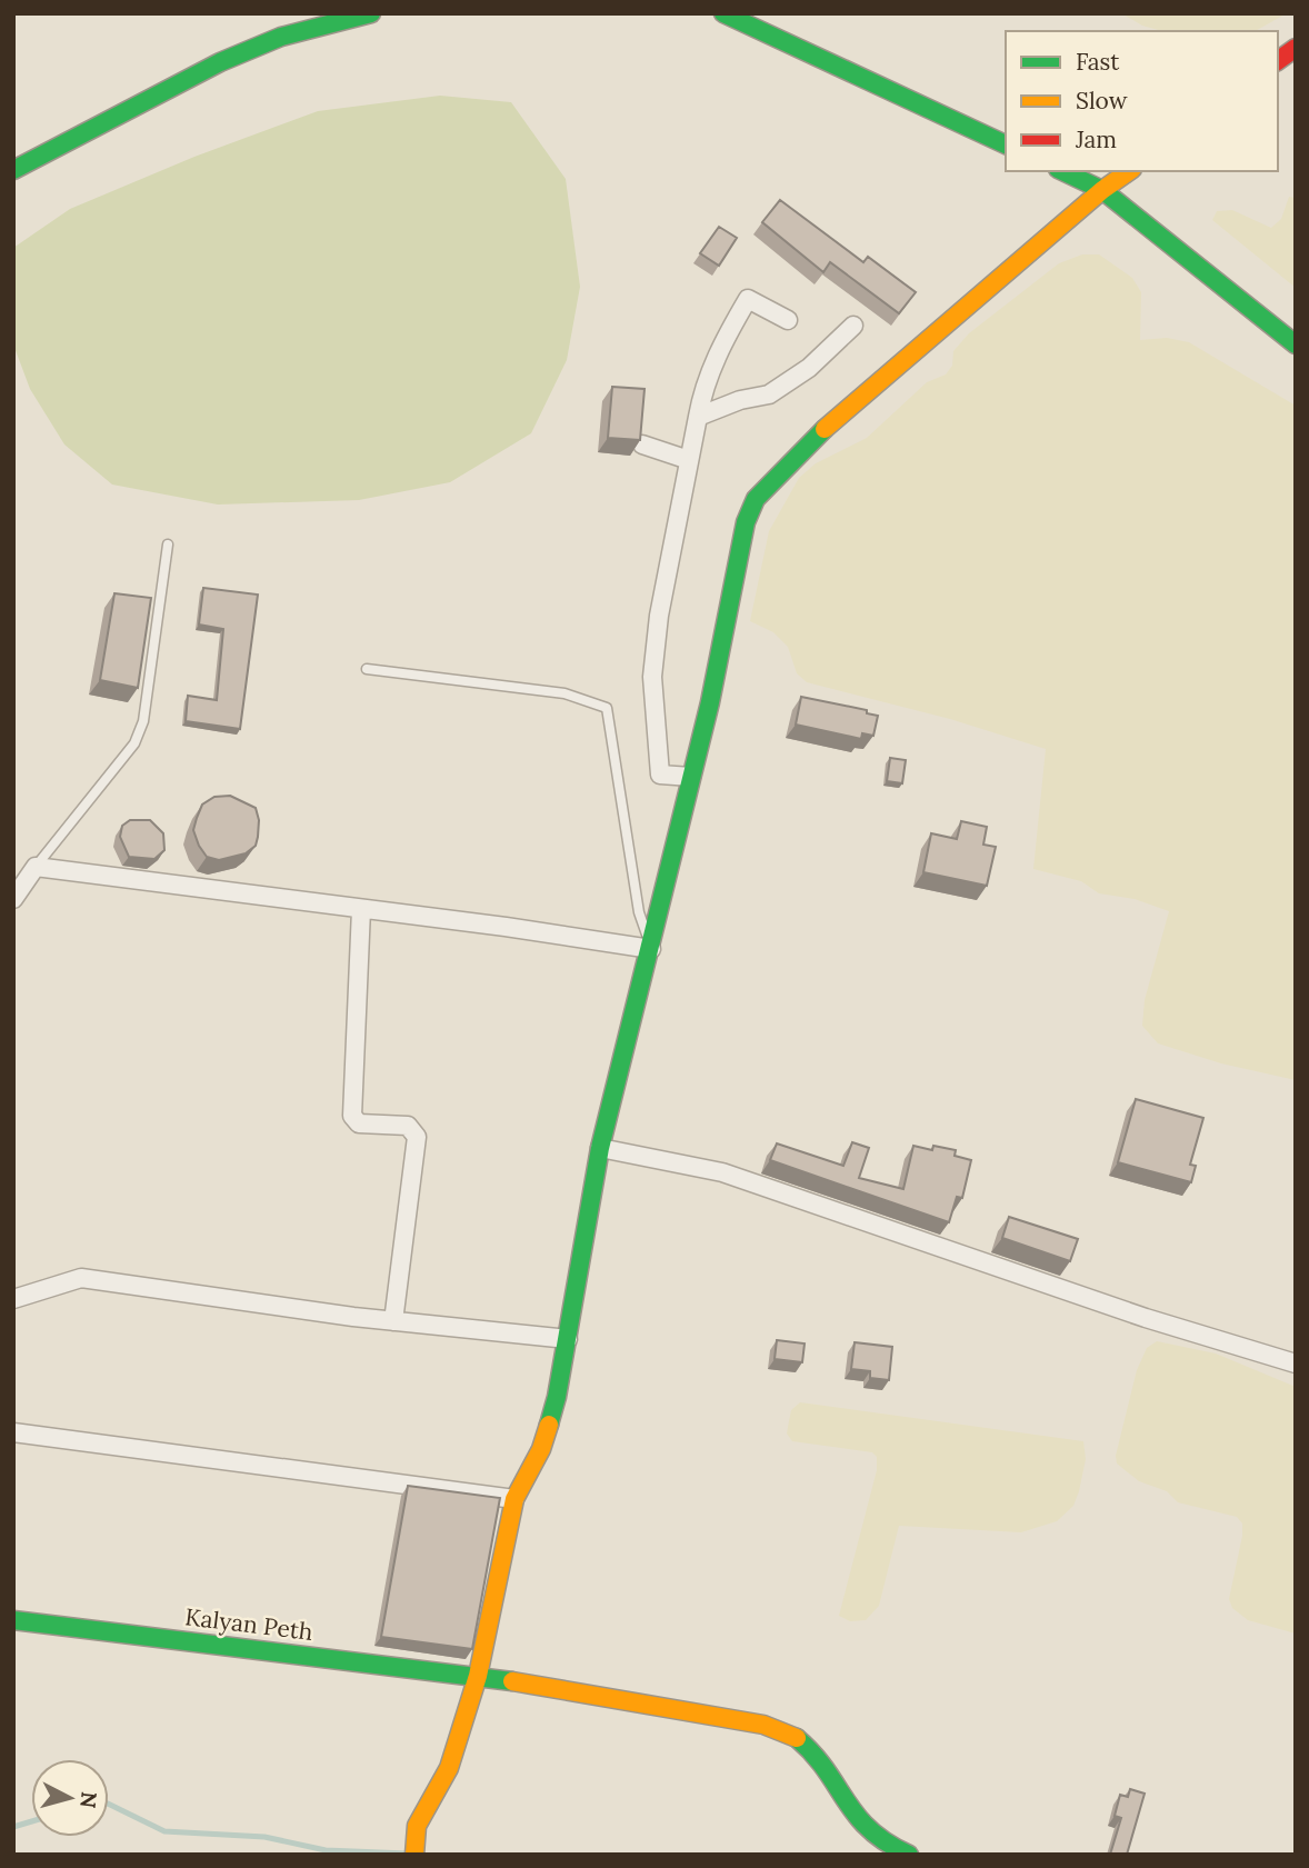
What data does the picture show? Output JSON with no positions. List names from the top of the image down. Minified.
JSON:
{"streets":{"street":["Kalyan Peth"]},"legend":["Fast","Slow","Jam"],"north":"right"}
